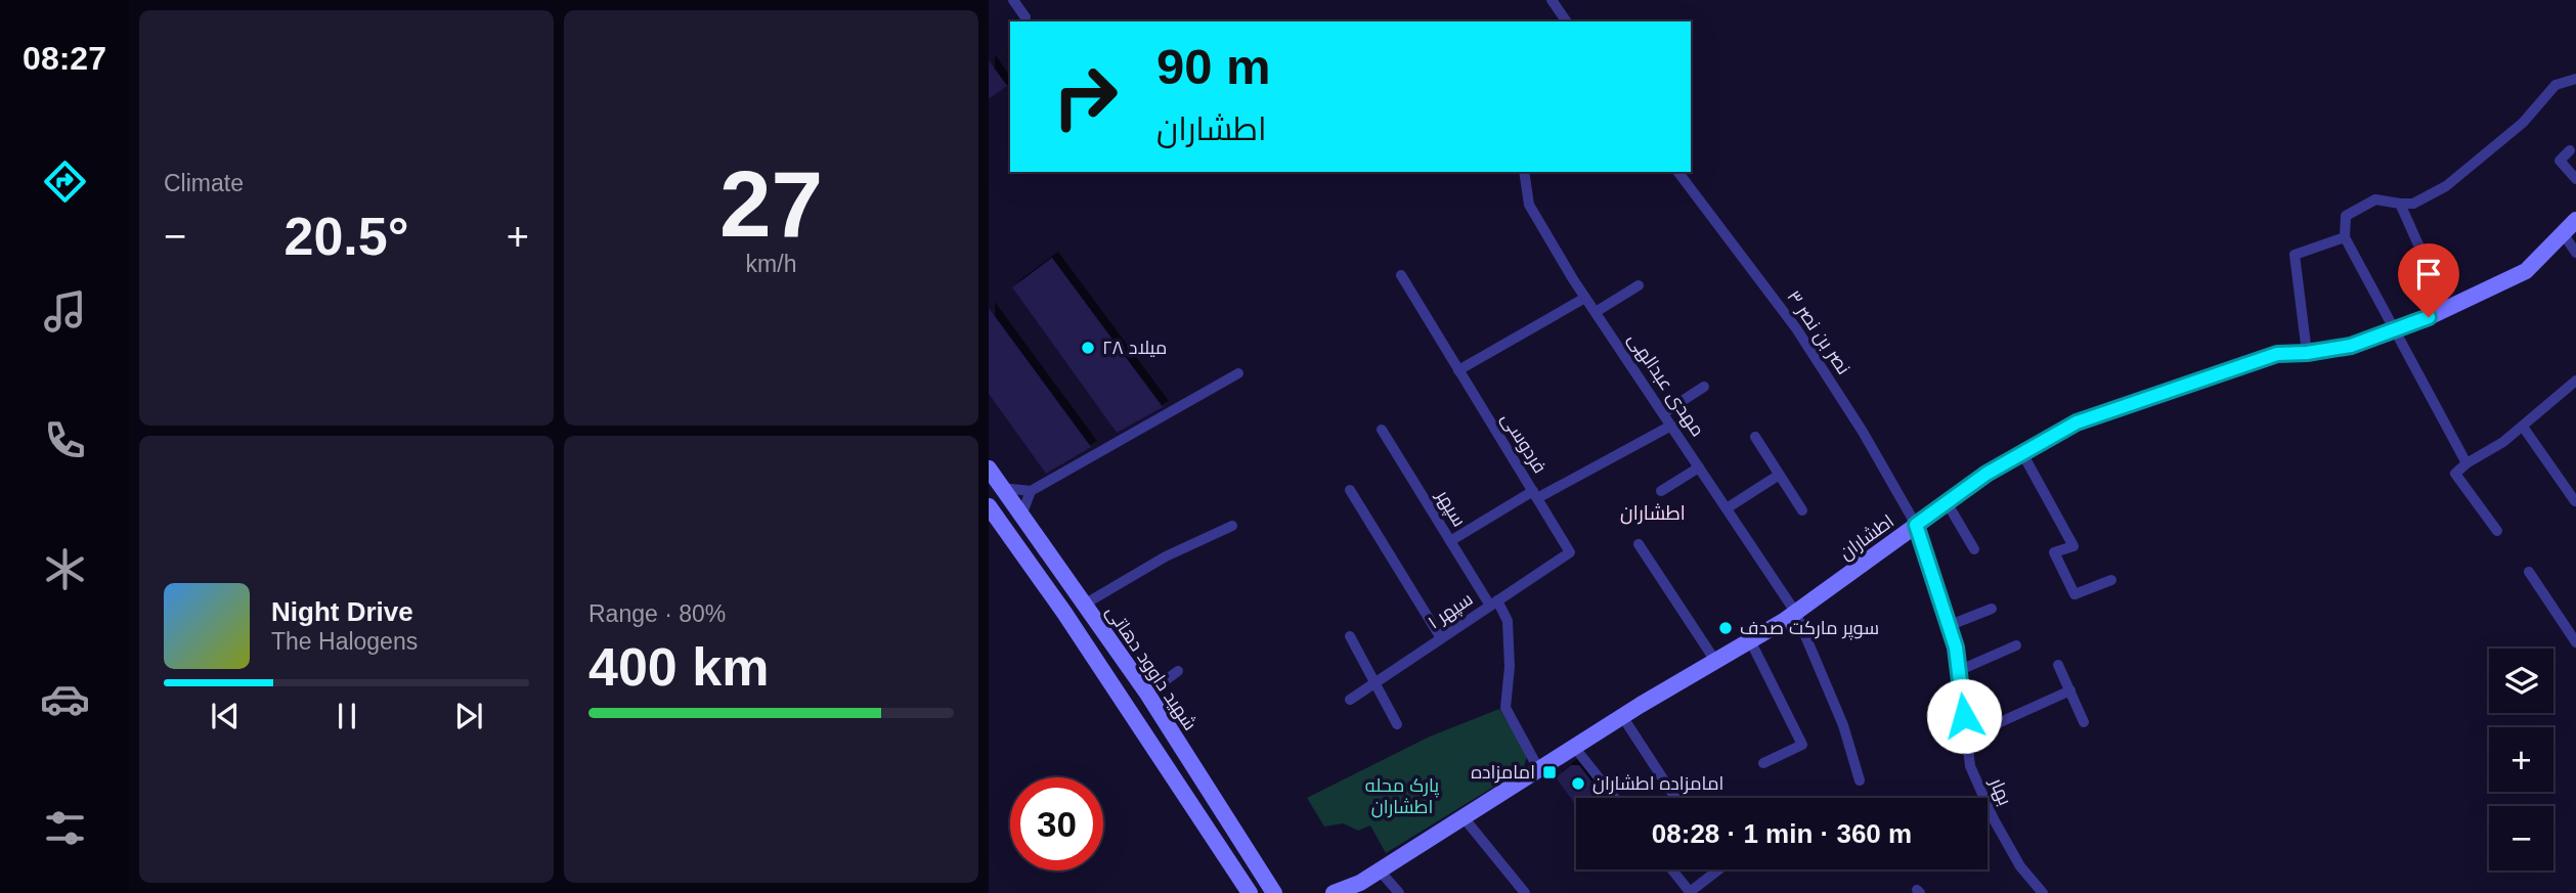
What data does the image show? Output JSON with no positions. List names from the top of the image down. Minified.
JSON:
{"streets":{"street":["نصر بن نصر ۳","مهدی عبدالهی","فردوسی","سپهر","اطشاران","سپهر ۱","شهید داوود دهاتی","بهار"]},"crossings":[["نصر بن نصر ۳","اطشاران"],["نصر بن نصر ۳","بهار"],["مهدی عبدالهی","اطشاران"],["فردوسی","سپهر ۱"],["سپهر","اطشاران"],["سپهر","سپهر ۱"],["اطشاران","بهار"]],"districts":["اطشاران"],"parks":["پارک محله اطشاران"],"places":{"other":["میلاد ۲۸","سوپر مارکت صدف","امامزاده اطشاران"],"transit":["امامزاده"]},"page":{"tabs":"08:27","tile":["Climate",["27","km/h"],["Range · 80%","400 km"]],"turn":["90 m","اطشاران"],"heat":["−","20.5°","+"],"song":["Night Drive","The Halogens"],"map_buttons":["+","−"],"limit":"30","trip":"08:28 · 1 min · 360 m"}}
